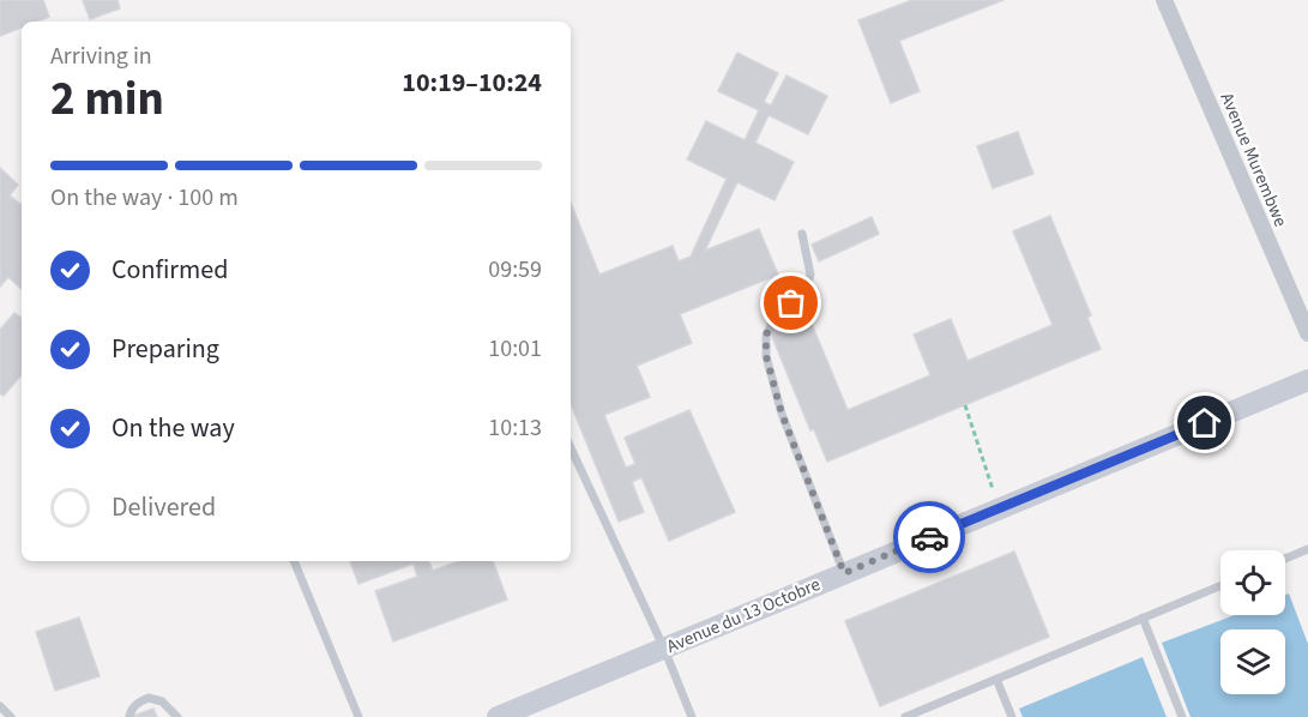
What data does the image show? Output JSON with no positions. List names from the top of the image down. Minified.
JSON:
{"streets":{"street":["Avenue Murembwe","Avenue du 13 Octobre"]},"page":{"heading":["2 min","Arriving in","10:19–10:24"],"bar":"On the way · 100 m","list":[["Confirmed","09:59"],["Preparing","10:01"],["On the way","10:13"],"Delivered"]}}
